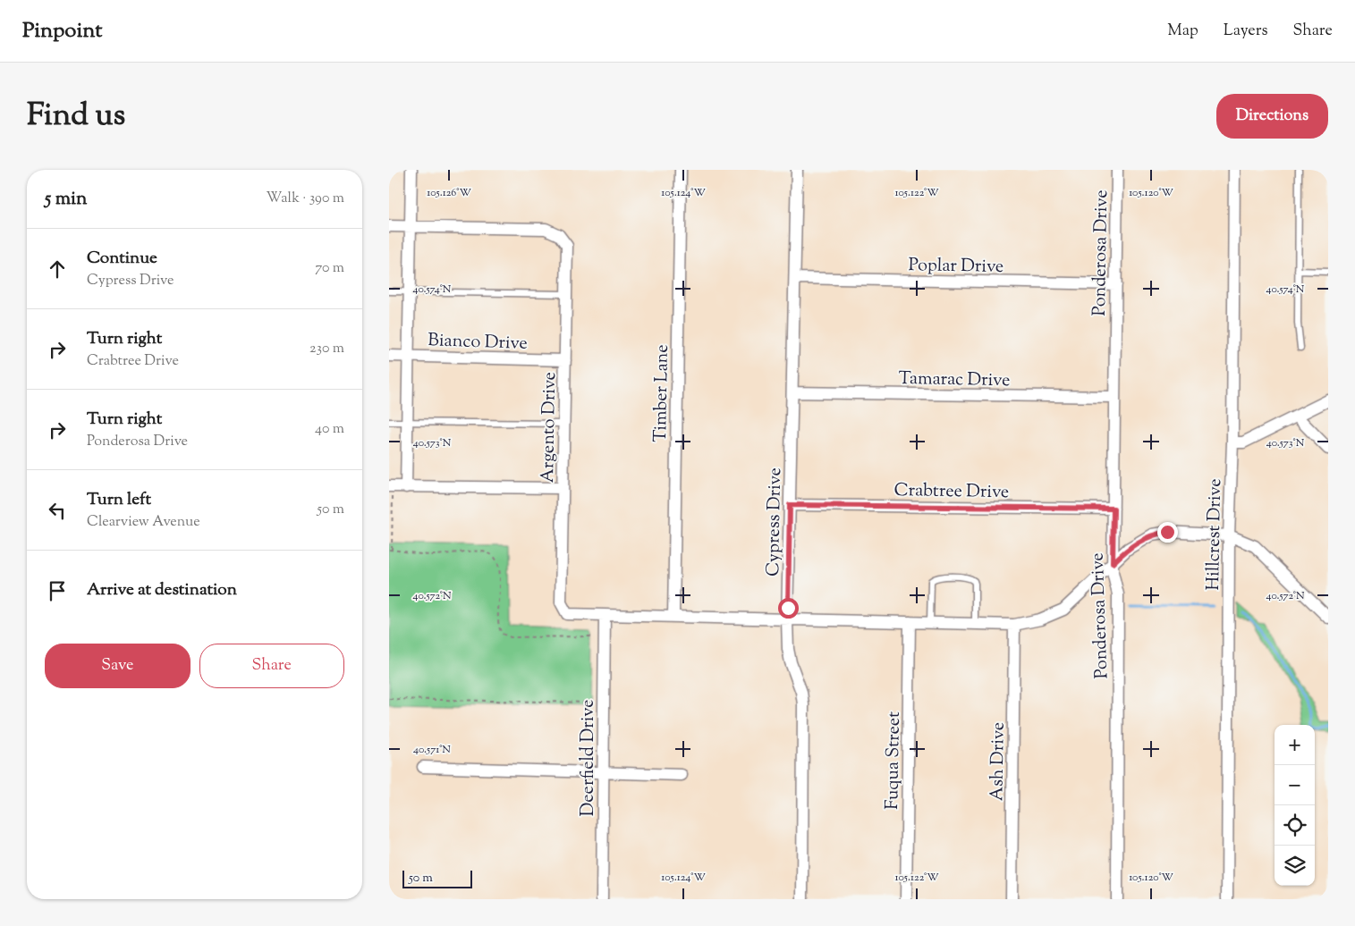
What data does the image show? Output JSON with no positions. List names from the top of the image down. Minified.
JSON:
{"streets":{"street":["Ponderosa Drive","Poplar Drive","Bianco Drive","Tamarac Drive","Timber Lane","Argento Drive","Crabtree Drive","Cypress Drive","Hillcrest Drive","Deerfield Drive","Fuqua Street","Ash Drive"]},"crossings":[["Ponderosa Drive","Poplar Drive"],["Ponderosa Drive","Tamarac Drive"],["Ponderosa Drive","Crabtree Drive"],["Poplar Drive","Cypress Drive"],["Bianco Drive","Argento Drive"],["Tamarac Drive","Cypress Drive"],["Argento Drive","Deerfield Drive"],["Crabtree Drive","Cypress Drive"]],"scale_bar":"50 m","page":{"header":"Pinpoint","nav":["Map","Layers","Share"],"title":"Find us","buttons":["Directions",["Save","Share"]],"heading":["5 min","Walk · 390 m"],"list":[["Continue","Cypress Drive","70 m"],["Turn right","Crabtree Drive","230 m"],["Turn right","Ponderosa Drive","40 m"],["Turn left","Clearview Avenue","50 m"],"Arrive at destination"],"map_buttons":["+","−"],"scale":"50 m"},"coordinates":["105.126°W","105.124°W","105.122°W","105.120°W","40.574°N","40.573°N","40.572°N","40.571°N"]}
